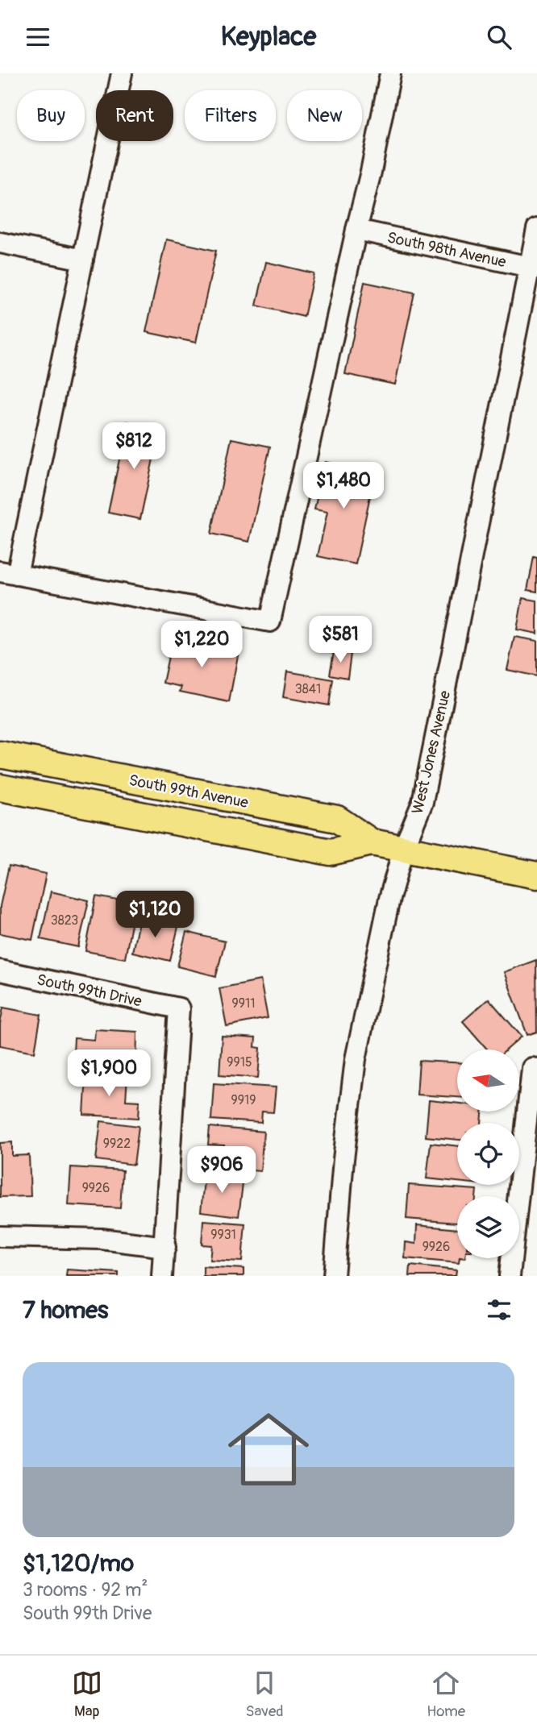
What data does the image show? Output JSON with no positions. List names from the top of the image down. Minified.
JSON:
{"streets":{"main road":["South 99th Avenue"],"street":["South 98th Avenue","West Jones Avenue","South 99th Drive"]},"crossings":[["South 98th Avenue","West Jones Avenue"],["West Jones Avenue","South 99th Avenue"]],"house_numbers":["3841","3823","9911","9915","9919","9922","9926","9931","9926"],"north":"left","page":{"header":"Keyplace","chip":["Buy","Rent","Filters","New"],"price":["$812","$1,480","$581","$1,220","$1,120","$1,900","$906"],"heading":"7 homes","list":[{"name":"$1,120/mo","note":"3 rooms · 92 m² · South 99th Drive"}],"tabs":["Map","Saved","Home"]}}
